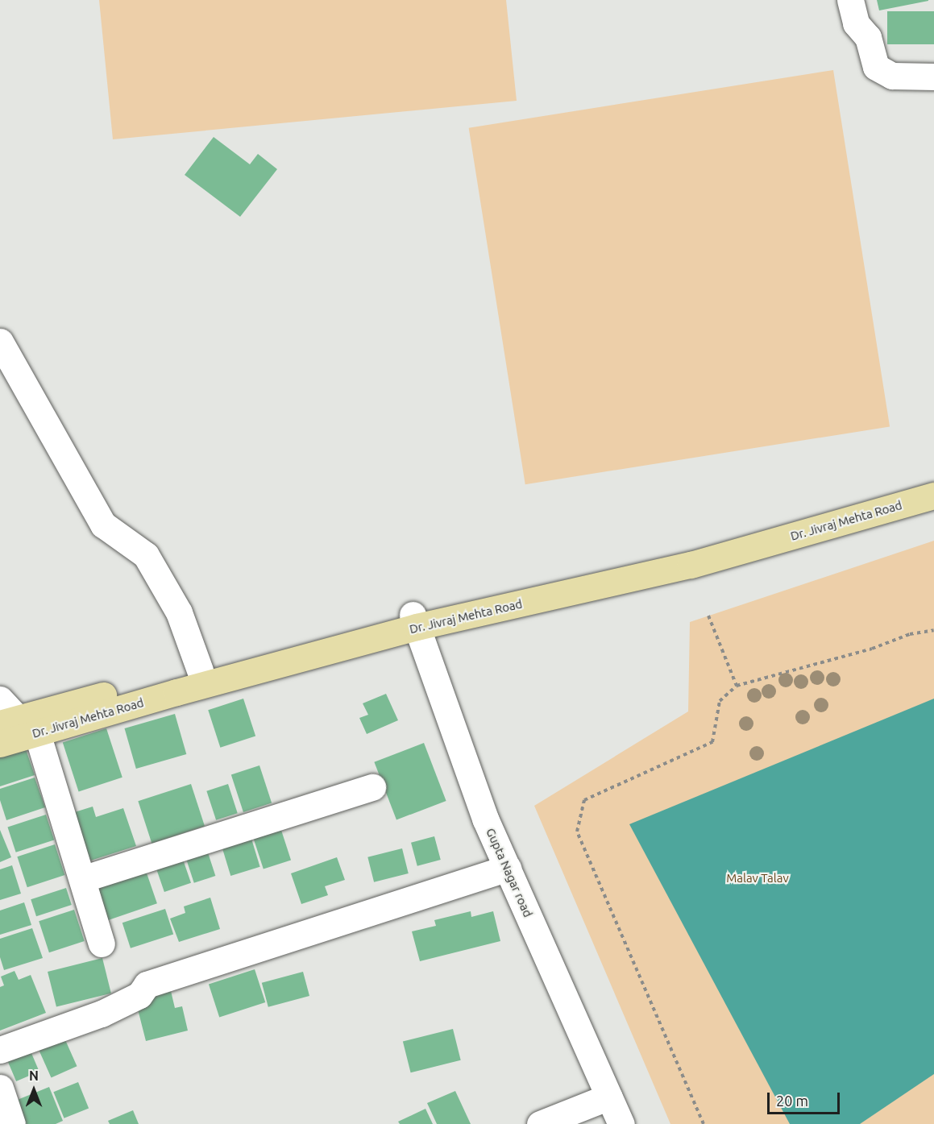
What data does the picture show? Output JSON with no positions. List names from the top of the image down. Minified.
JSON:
{"streets":{"main road":["Dr. Jivraj Mehta Road"],"street":["Gupta Nagar road"]},"crossings":[["Dr. Jivraj Mehta Road","Gupta Nagar road"]],"parks":["Malav Talav"],"scale_bar":"20 m","north":"top"}
